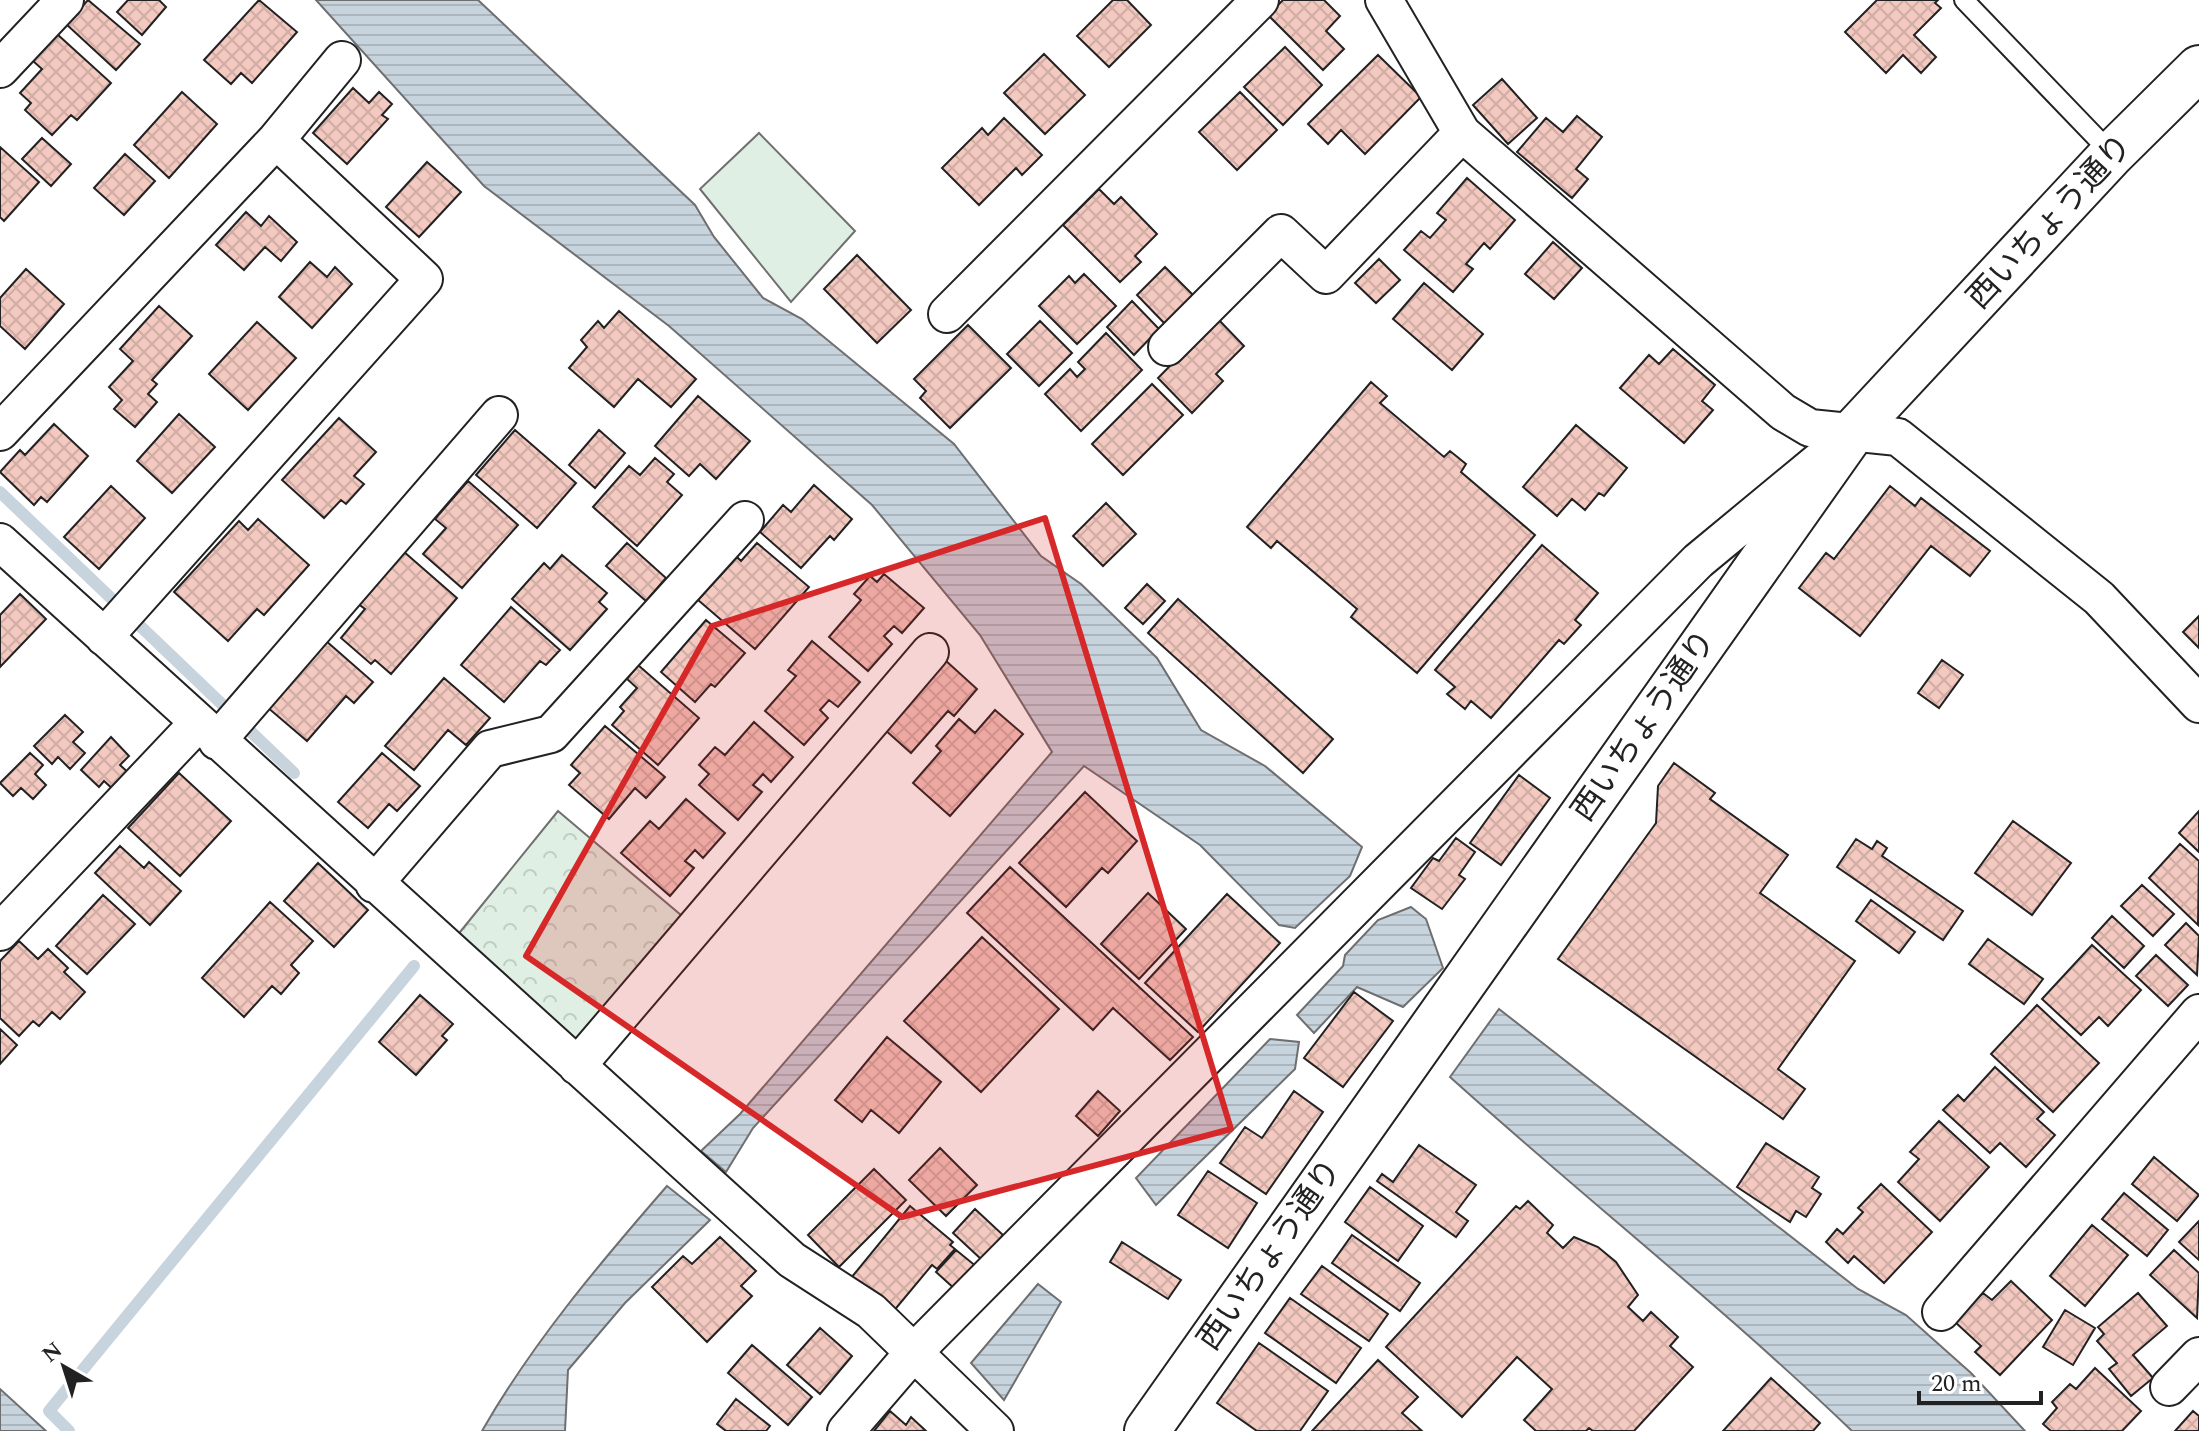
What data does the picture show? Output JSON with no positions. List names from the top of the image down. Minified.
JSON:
{"streets":{"highway":["西いちょう通り"]},"scale_bar":"20 m","north":"top left"}
